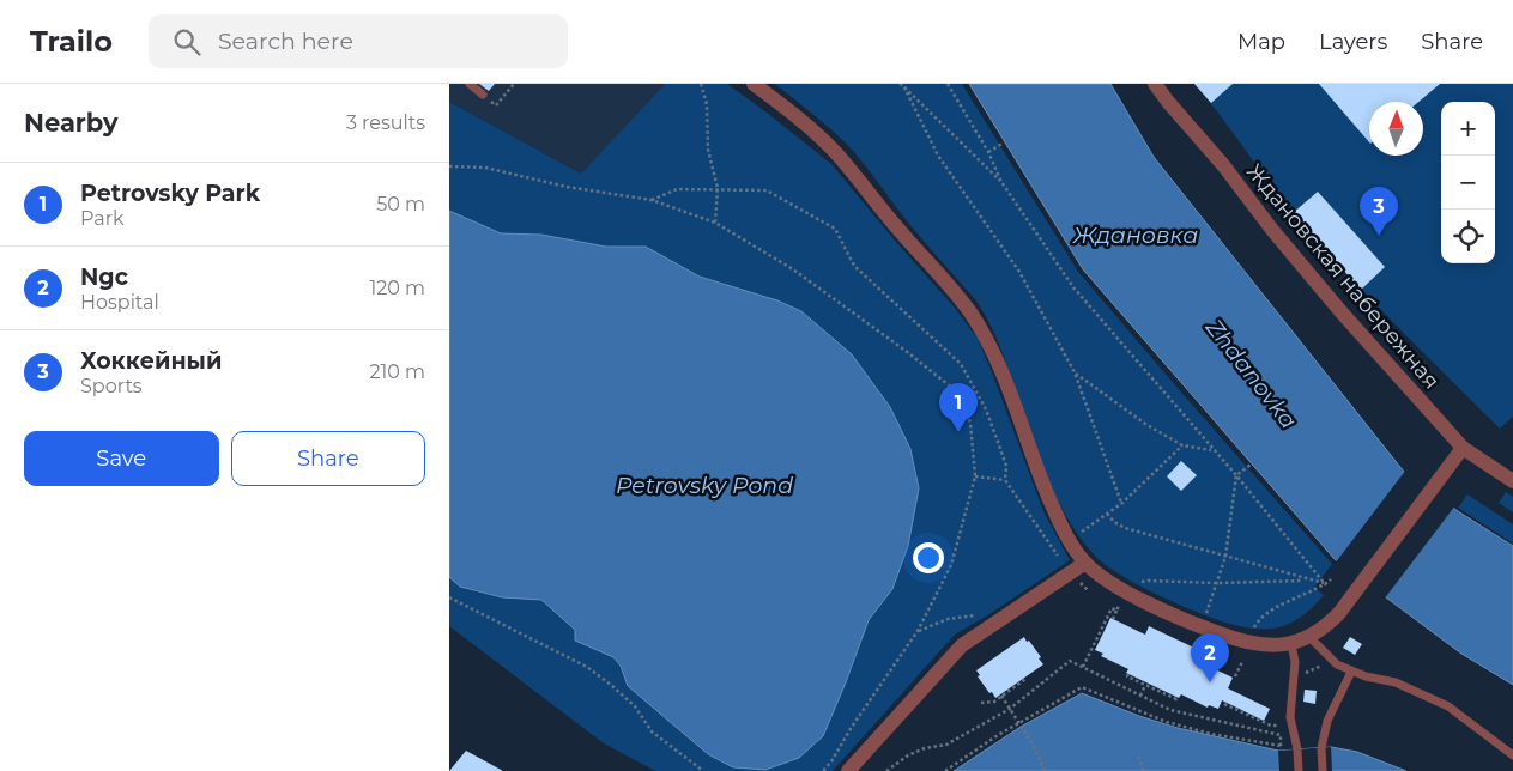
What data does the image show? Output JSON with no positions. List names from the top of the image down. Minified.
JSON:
{"streets":{"street":["Ждановская набережная"]},"water":["Ждановка","Zhdanovka","Petrovsky Pond"],"north":"top","page":{"header":"Trailo","search":"Search here","nav":["Map","Layers","Share"],"heading":["Nearby","3 results"],"map_buttons":["+","−"],"list":[{"mark":"1","name":"Petrovsky Park","note":"Park","value":"50 m"},{"mark":"2","name":"Ngc","note":"Hospital","value":"120 m"},{"mark":"3","name":"Хоккейный","note":"Sports","value":"210 m"}],"pins":["3","1","2"],"buttons":["Save","Share"]}}
